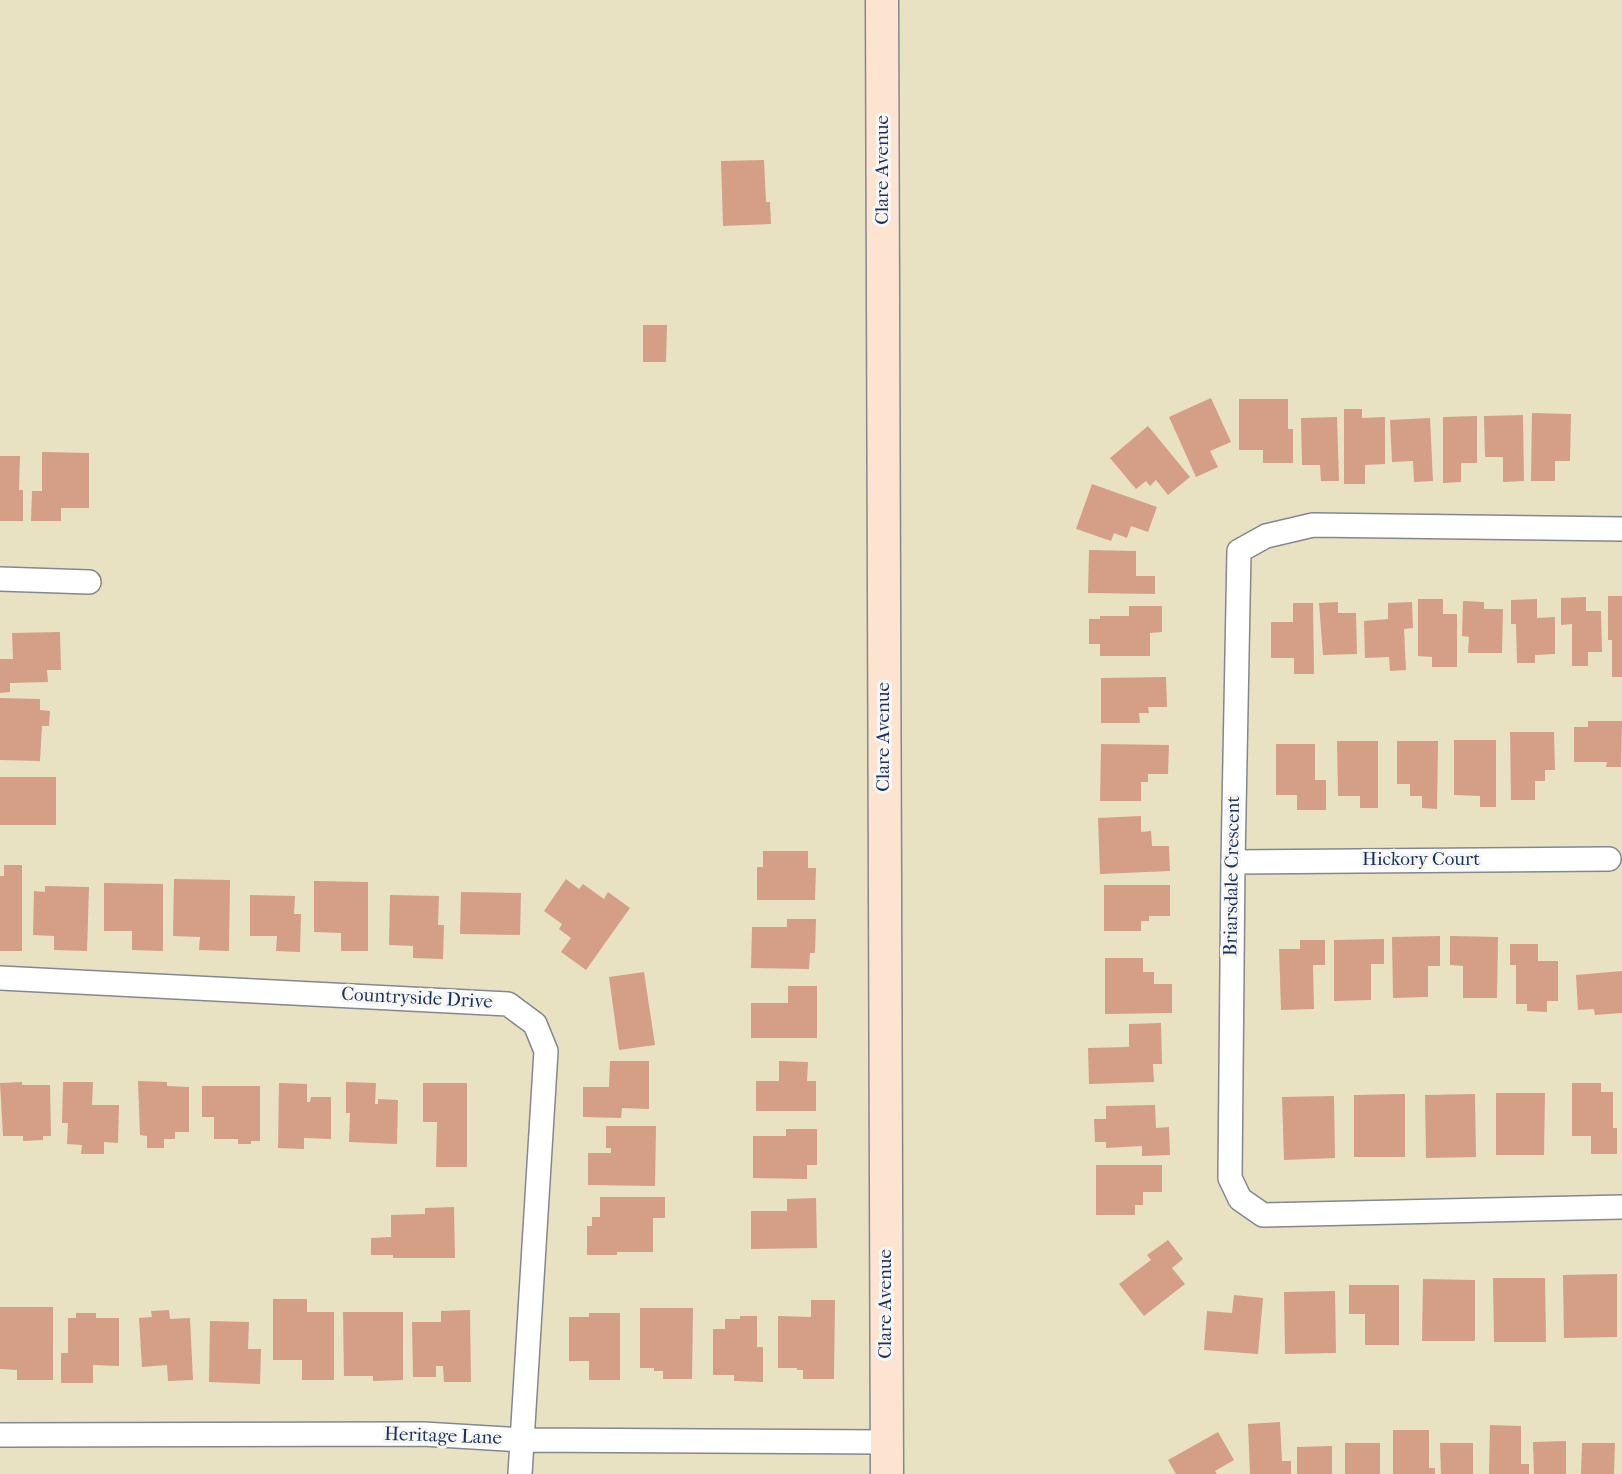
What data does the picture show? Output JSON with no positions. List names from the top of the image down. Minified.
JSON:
{"streets":{"street":["Clare Avenue","Hickory Court","Briarsdale Crescent","Countryside Drive","Heritage Lane"]},"crossings":[["Clare Avenue","Heritage Lane"],["Hickory Court","Briarsdale Crescent"],["Countryside Drive","Heritage Lane"]]}
